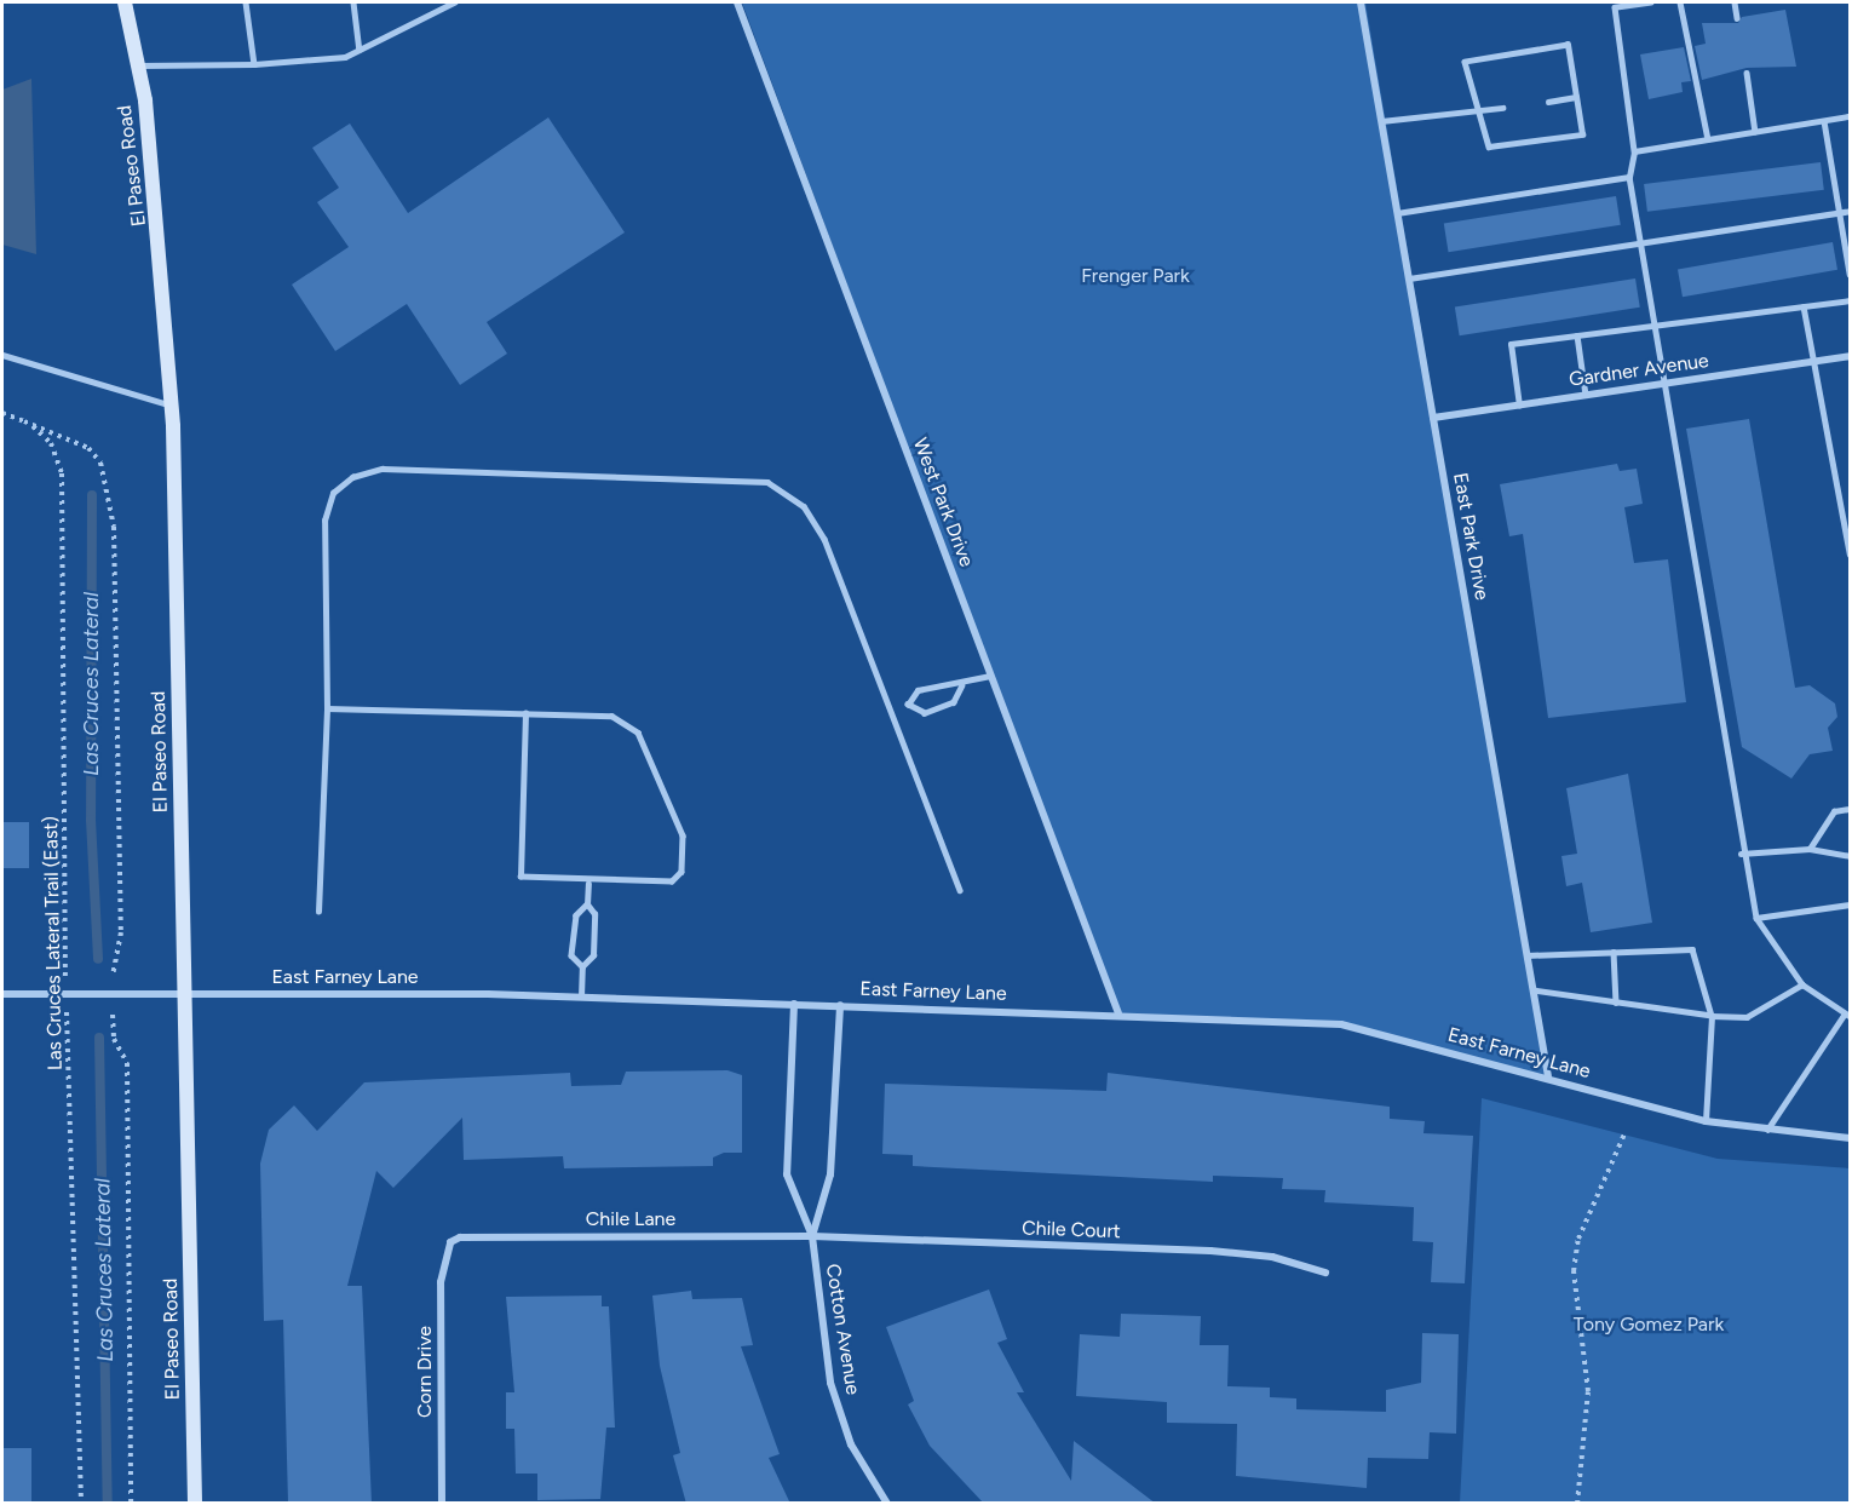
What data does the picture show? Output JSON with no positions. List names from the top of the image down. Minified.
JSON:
{"streets":{"main road":["El Paseo Road"],"street":["Gardner Avenue","West Park Drive","East Park Drive","East Farney Lane","Chile Lane","Chile Court","Cotton Avenue","Corn Drive"],"path":["Las Cruces Lateral Trail (East)"]},"crossings":[["El Paseo Road","East Farney Lane"],["Gardner Avenue","East Park Drive"],["West Park Drive","East Farney Lane"],["East Park Drive","East Farney Lane"],["Las Cruces Lateral Trail (East)","East Farney Lane"],["East Farney Lane","Cotton Avenue"],["Chile Lane","Chile Court"],["Chile Lane","Cotton Avenue"],["Chile Lane","Corn Drive"],["Chile Court","Cotton Avenue"]],"water":["Las Cruces Lateral"],"parks":["Frenger Park","Tony Gomez Park"]}
